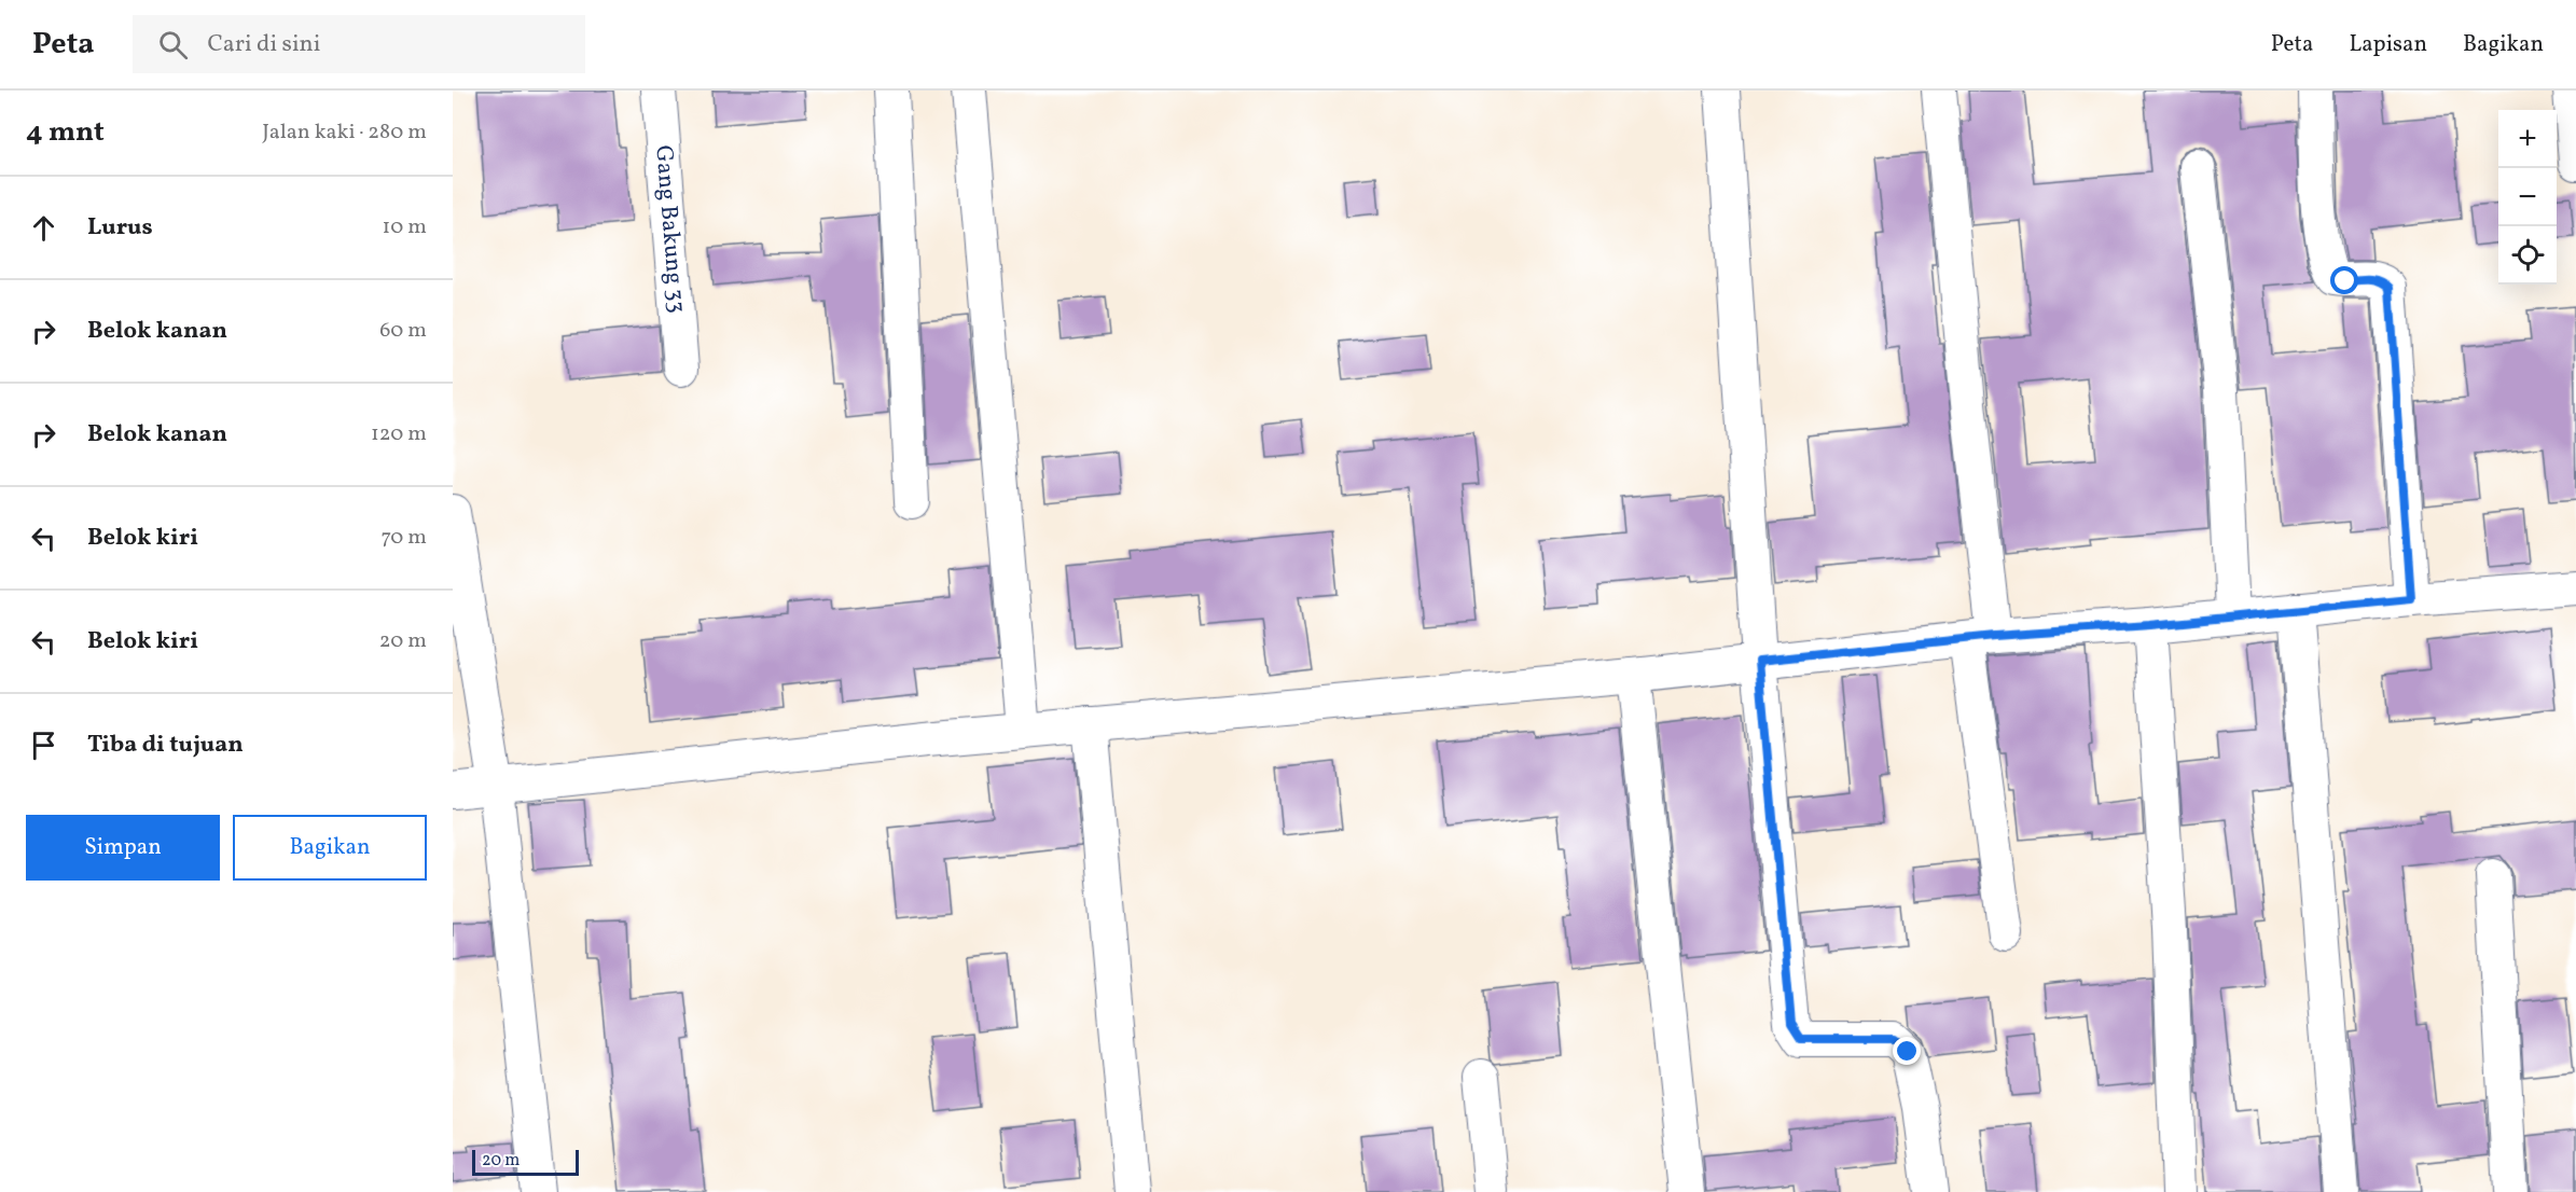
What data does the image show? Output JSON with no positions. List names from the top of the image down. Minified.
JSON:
{"streets":{"street":["Gang Bakung 33"]},"scale_bar":"20 m","page":{"header":"Peta","search":"Cari di sini","nav":["Peta","Lapisan","Bagikan"],"heading":["4 mnt","Jalan kaki · 280 m"],"map_buttons":["+","−"],"list":[["Lurus","10 m"],["Belok kanan","60 m"],["Belok kanan","120 m"],["Belok kiri","70 m"],["Belok kiri","20 m"],"Tiba di tujuan"],"buttons":["Simpan","Bagikan"],"scale":"20 m"}}
